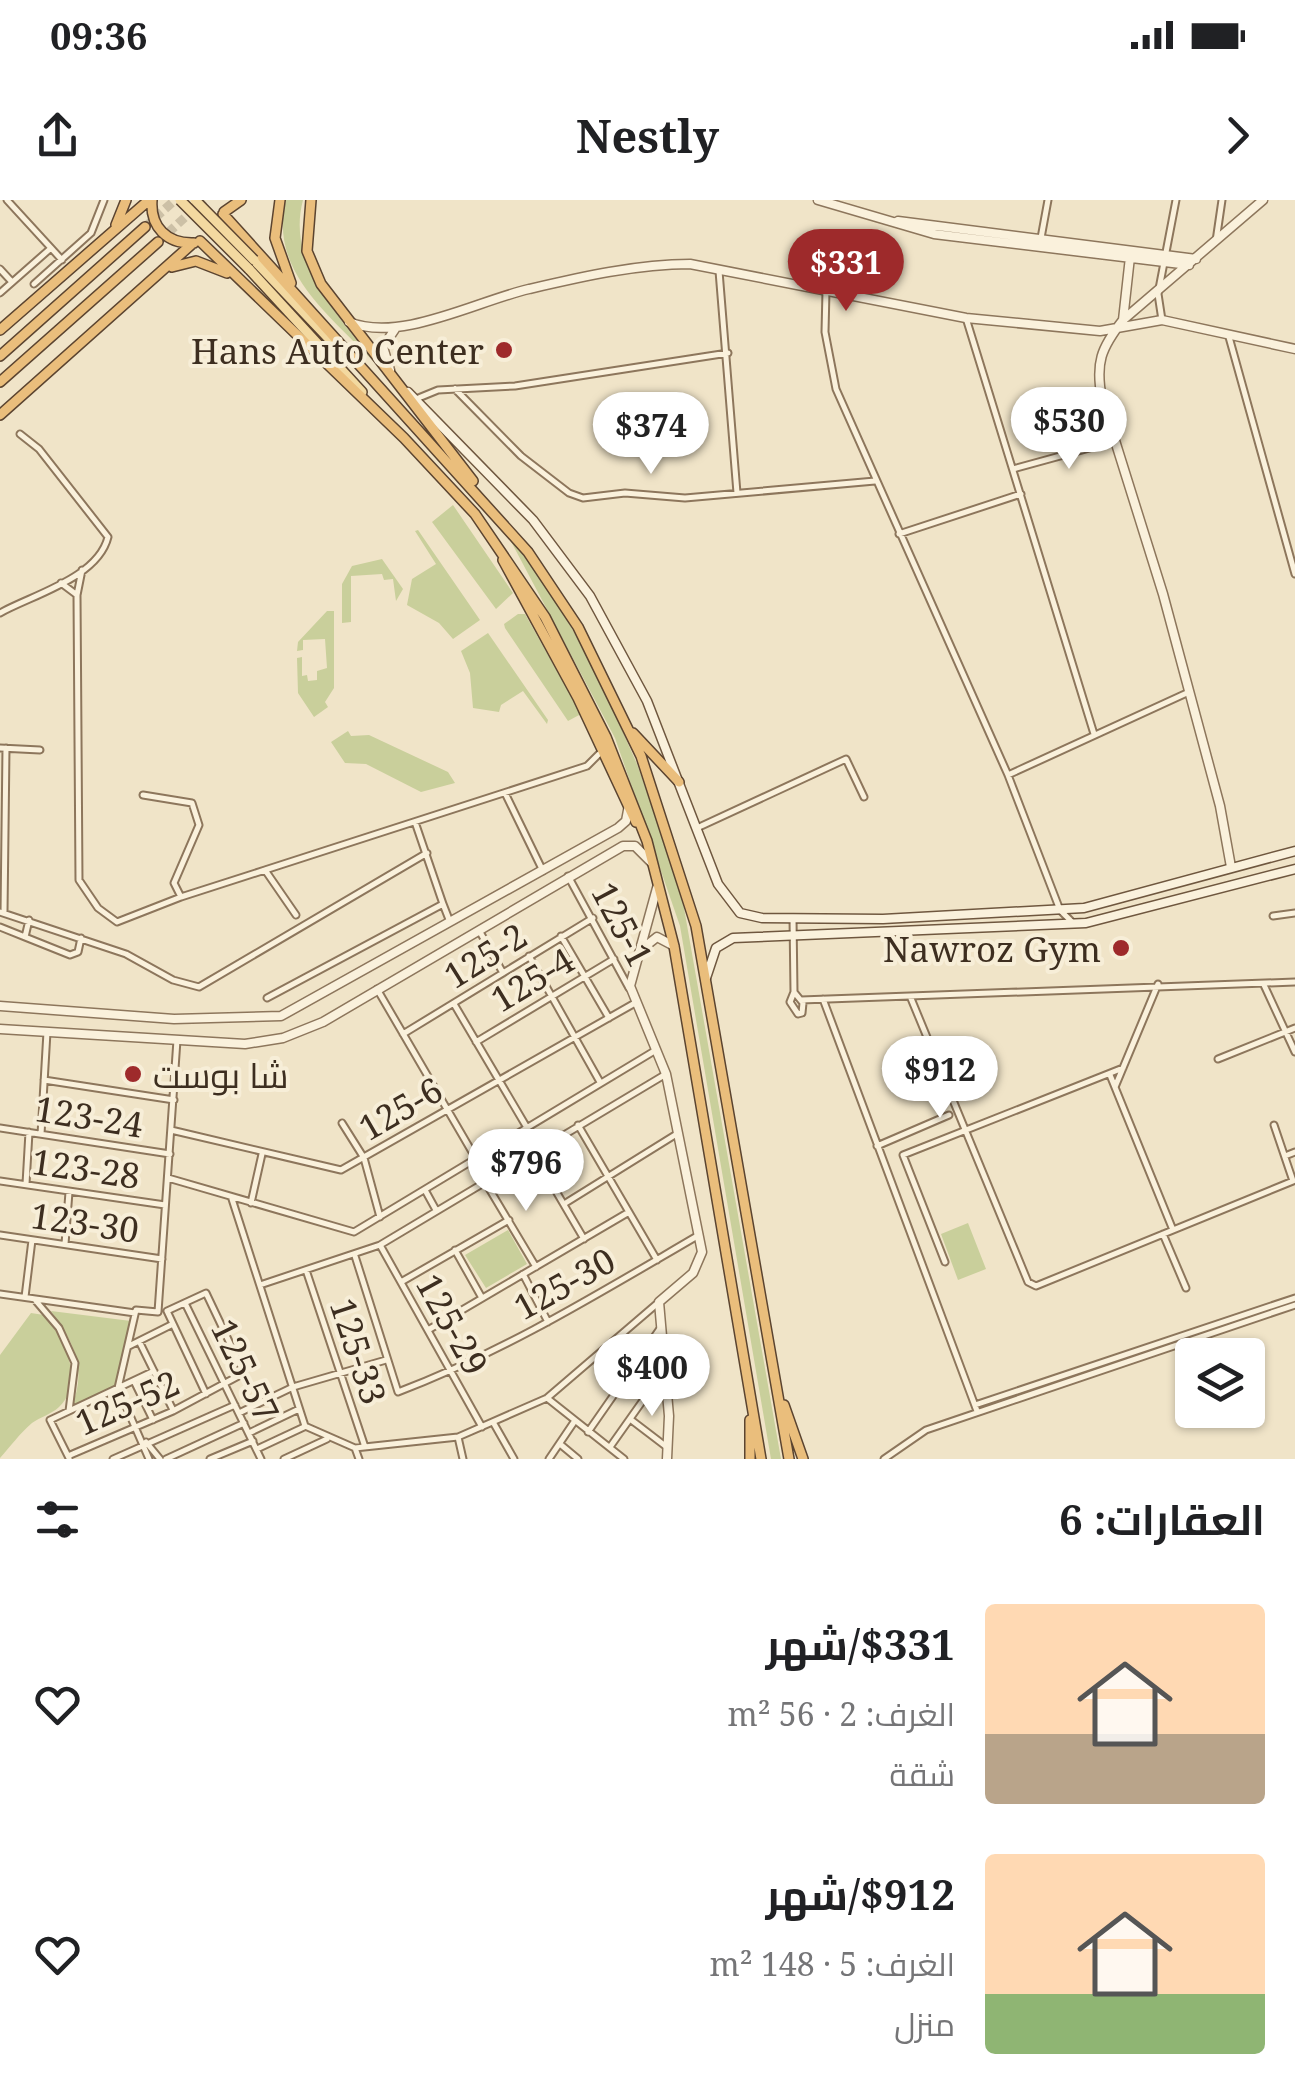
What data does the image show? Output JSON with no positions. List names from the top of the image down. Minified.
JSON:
{"streets":{"street":["125-1","125-2","125-4","125-6","123-24","123-28","123-30","125-30","125-29","125-33","125-57","125-52"]},"crossings":[["125-1","125-2"],["125-1","125-4"],["125-1","125-6"],["125-30","125-29"],["125-57","125-52"]],"places":["Hans Auto Center","Nawroz Gym","شا بوست"],"page":{"status":"09:36","header":"Nestly","price":["$331","$530","$374","$912","$796","$400"],"heading":"العقارات: 6","list":[{"name":"$331/شهر","note":"الغرف: 2 · 56 m² · شقة"},{"name":"$912/شهر","note":"الغرف: 5 · 148 m² · منزل"}]}}
